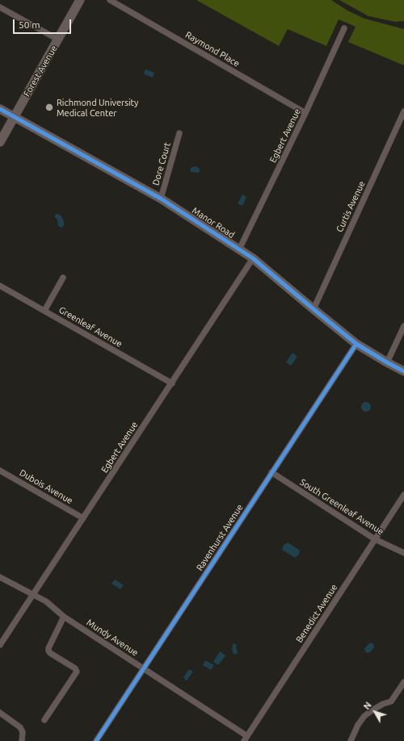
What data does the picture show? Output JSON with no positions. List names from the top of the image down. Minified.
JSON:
{"streets":{"street":["Raymond Place","Forest Avenue","Egbert Avenue","Dore Court","Curtis Avenue","Manor Road","Greenleaf Avenue","Dubois Avenue","South Greenleaf Avenue","Ravenhurst Avenue","Benedict Avenue","Mundy Avenue"]},"crossings":[["Raymond Place","Egbert Avenue"],["Forest Avenue","Manor Road"],["Egbert Avenue","Manor Road"],["Egbert Avenue","Greenleaf Avenue"],["Egbert Avenue","Dubois Avenue"],["Egbert Avenue","Mundy Avenue"],["Dore Court","Manor Road"],["Curtis Avenue","Manor Road"],["Manor Road","Ravenhurst Avenue"],["South Greenleaf Avenue","Ravenhurst Avenue"],["South Greenleaf Avenue","Benedict Avenue"],["Ravenhurst Avenue","Mundy Avenue"],["Benedict Avenue","Mundy Avenue"]],"places":["Richmond University Medical Center"],"scale_bar":"50 m","north":"top left"}
